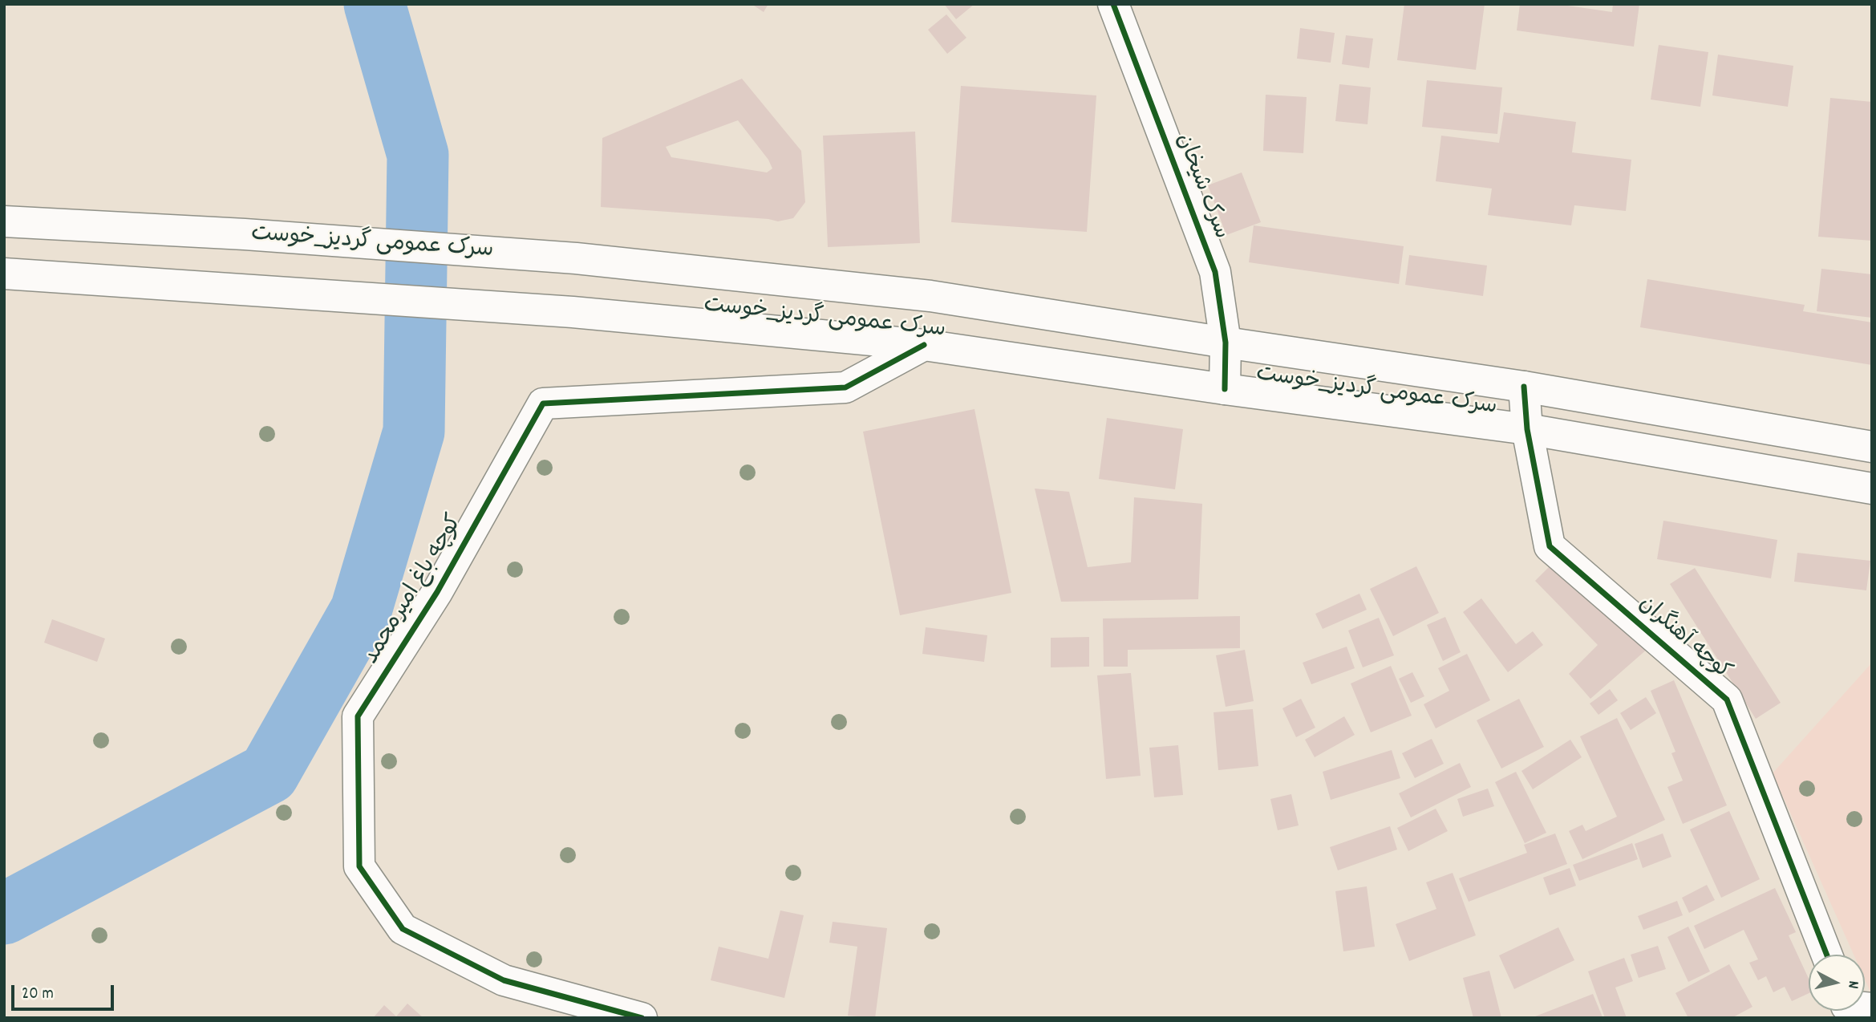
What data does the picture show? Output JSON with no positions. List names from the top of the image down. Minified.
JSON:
{"streets":{"main road":["سرک شیخان","سرک عمومی گردیز_خوست","کوچه باغ امیرمحمد","کوچه آهنگران"]},"crossings":[["سرک شیخان","سرک عمومی گردیز_خوست"],["سرک عمومی گردیز_خوست","کوچه باغ امیرمحمد"],["سرک عمومی گردیز_خوست","کوچه آهنگران"]],"scale_bar":"20 m","north":"right"}
